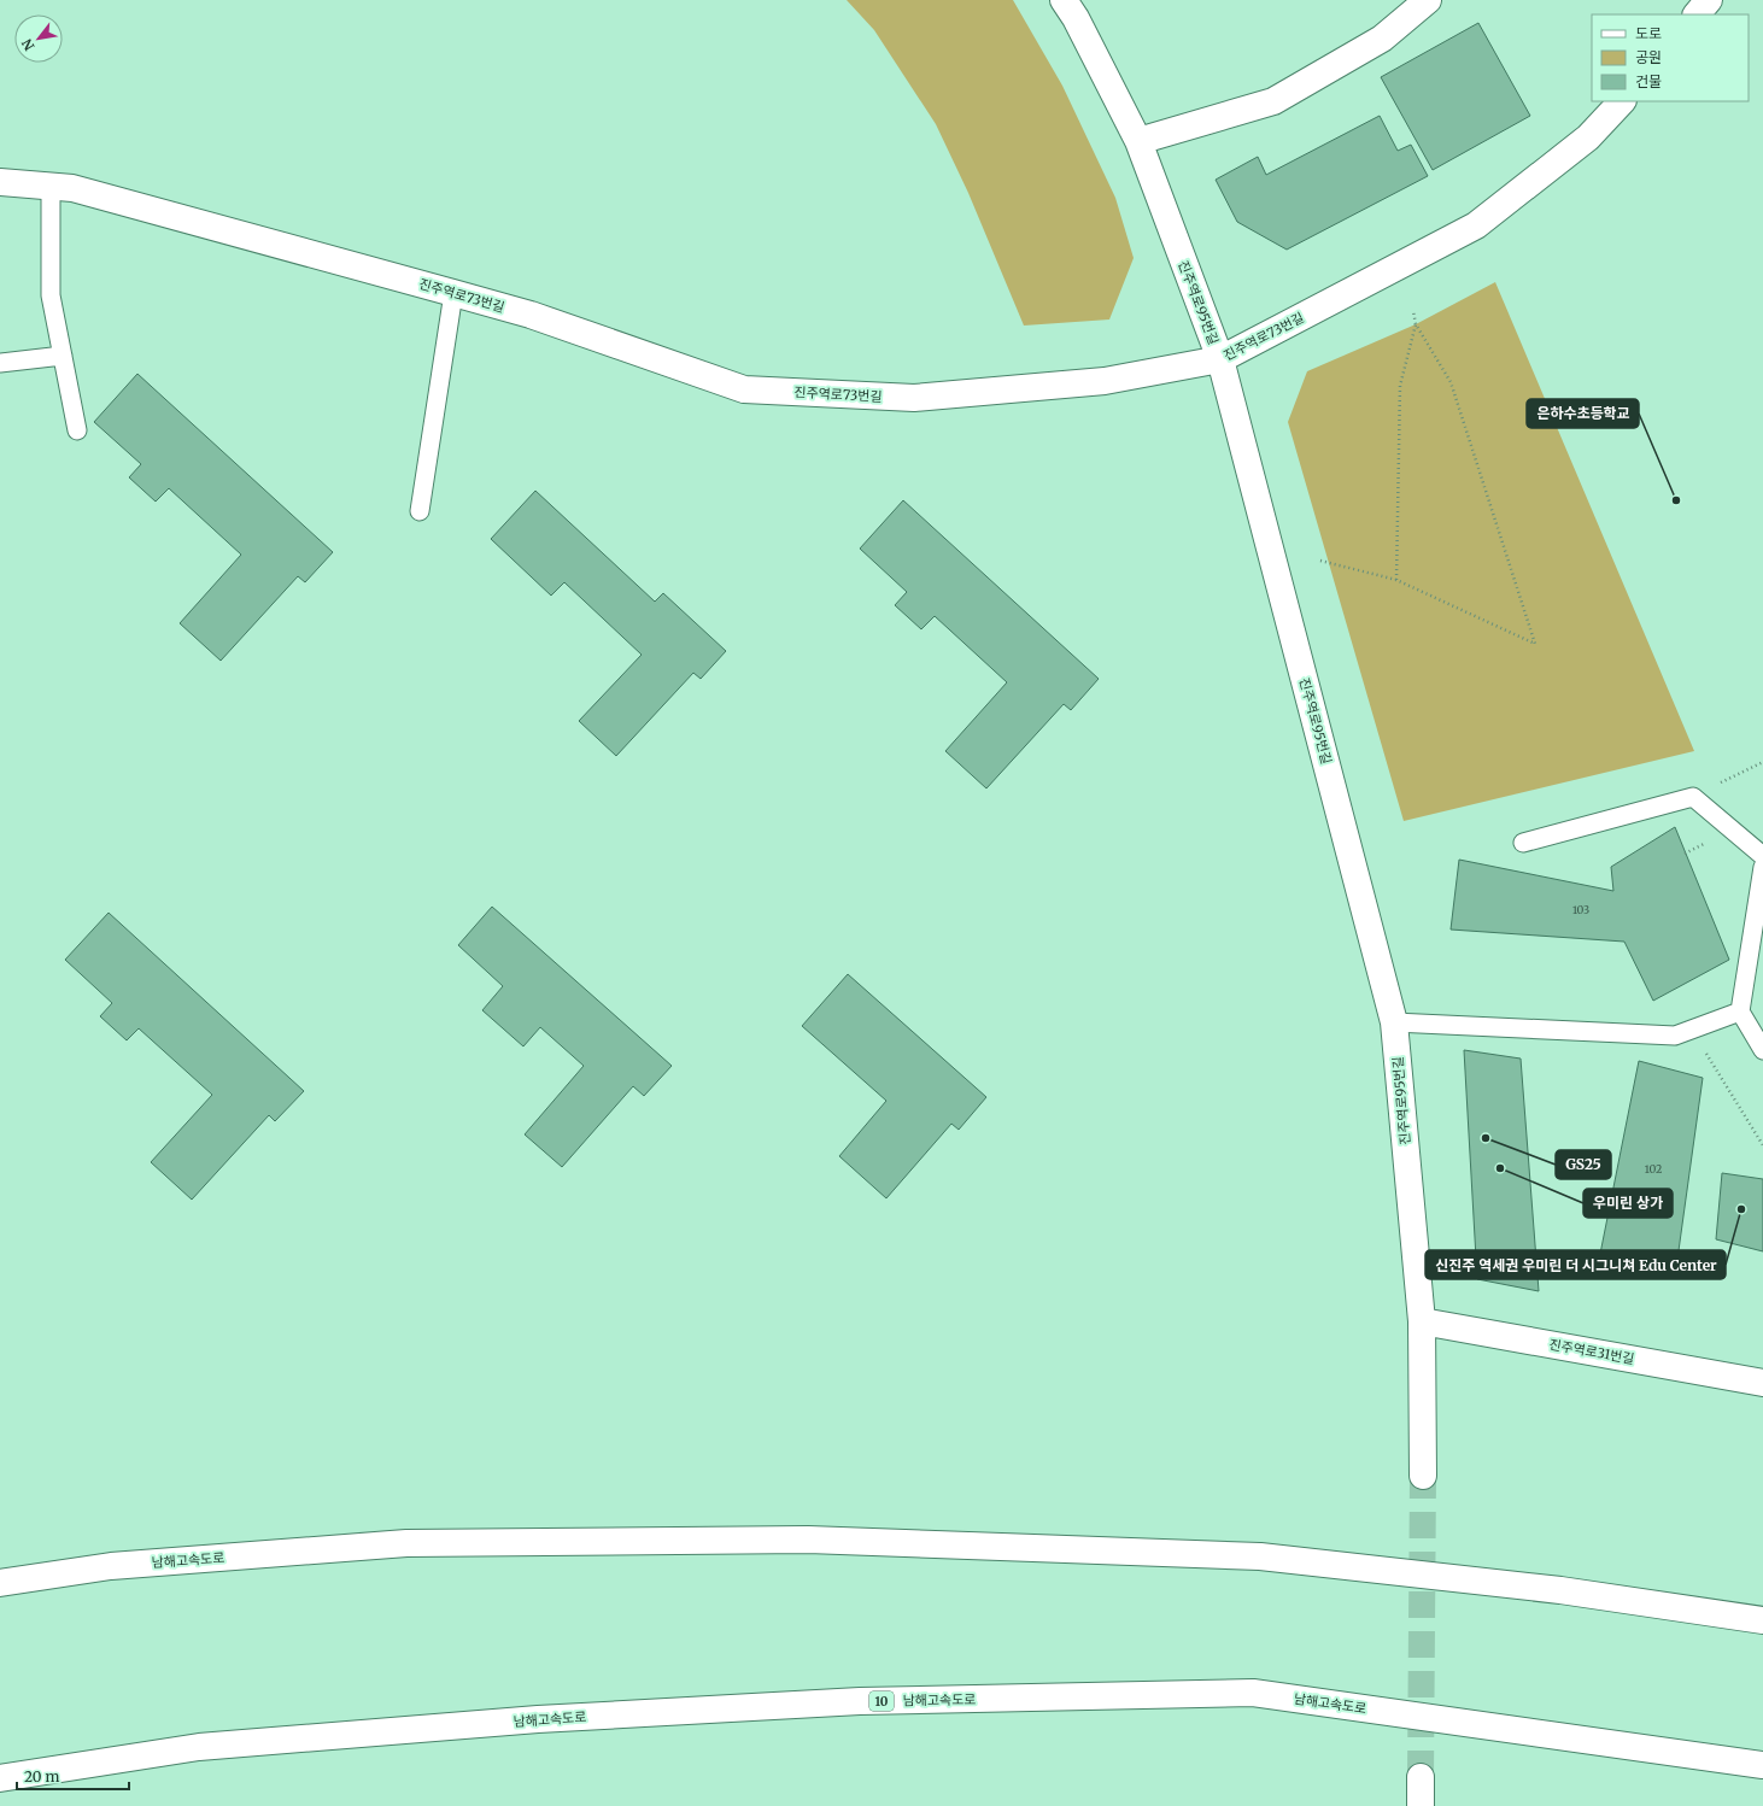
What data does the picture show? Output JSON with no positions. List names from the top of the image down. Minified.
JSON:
{"streets":{"main road":["진주역로73번길","진주역로95번길","진주역로31번길","남해고속도로","10"]},"crossings":[["진주역로73번길","진주역로95번길"],["진주역로95번길","진주역로31번길"]],"places":["은하수초등학교","GS25","우미린 상가","신진주 역세권 우미린 더 시그니쳐 Edu Center"],"house_numbers":["103","102"],"legend":["도로","공원","건물"],"scale_bar":"20 m","north":"bottom left"}
